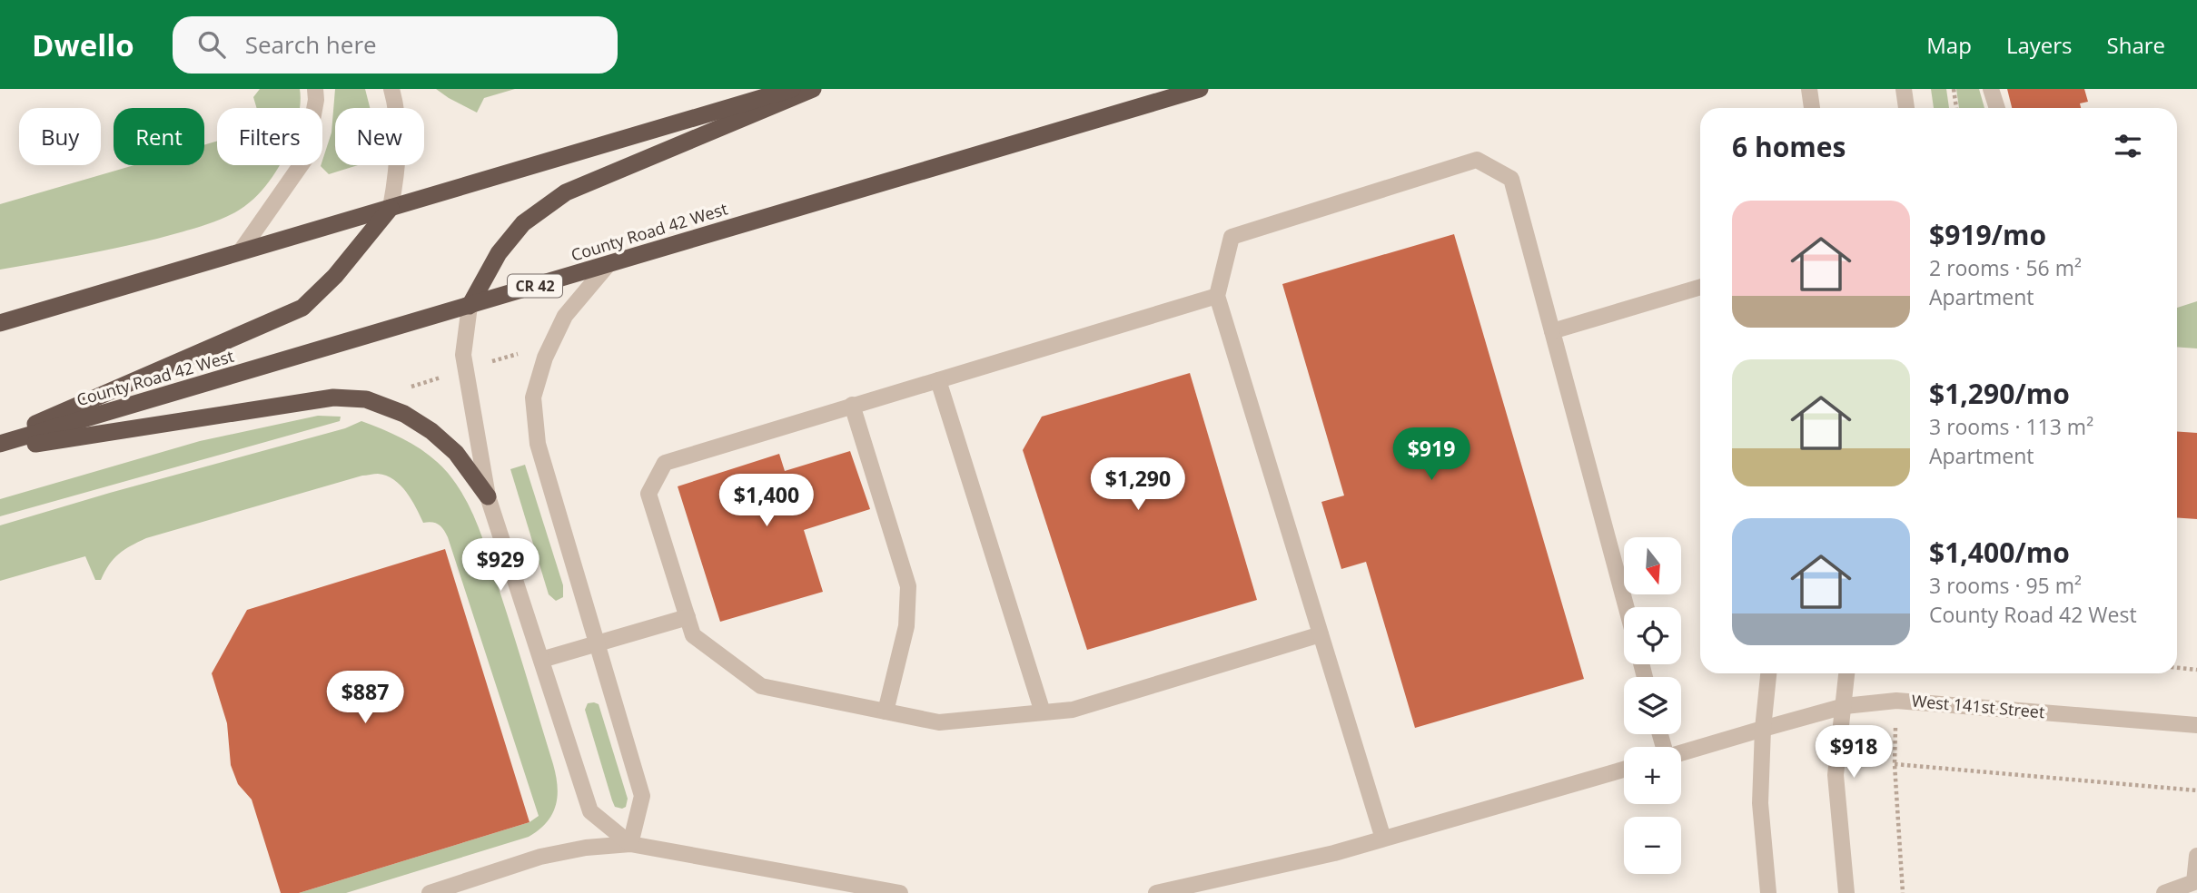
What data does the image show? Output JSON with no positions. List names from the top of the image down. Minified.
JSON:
{"streets":{"highway":["County Road 42 West","CR 42"],"street":["West 141st Street"]},"north":"bottom","page":{"header":"Dwello","search":"Search here","nav":["Map","Layers","Share"],"chip":["Buy","Rent","Filters","New"],"heading":"6 homes","list":[{"name":"$919/mo","note":"2 rooms · 56 m² · Apartment"},{"name":"$1,290/mo","note":"3 rooms · 113 m² · Apartment"},{"name":"$1,400/mo","note":"3 rooms · 95 m² · County Road 42 West"}],"price":["$919","$1,290","$1,400","$929","$887","$918"],"map_buttons":["+","−"]}}
